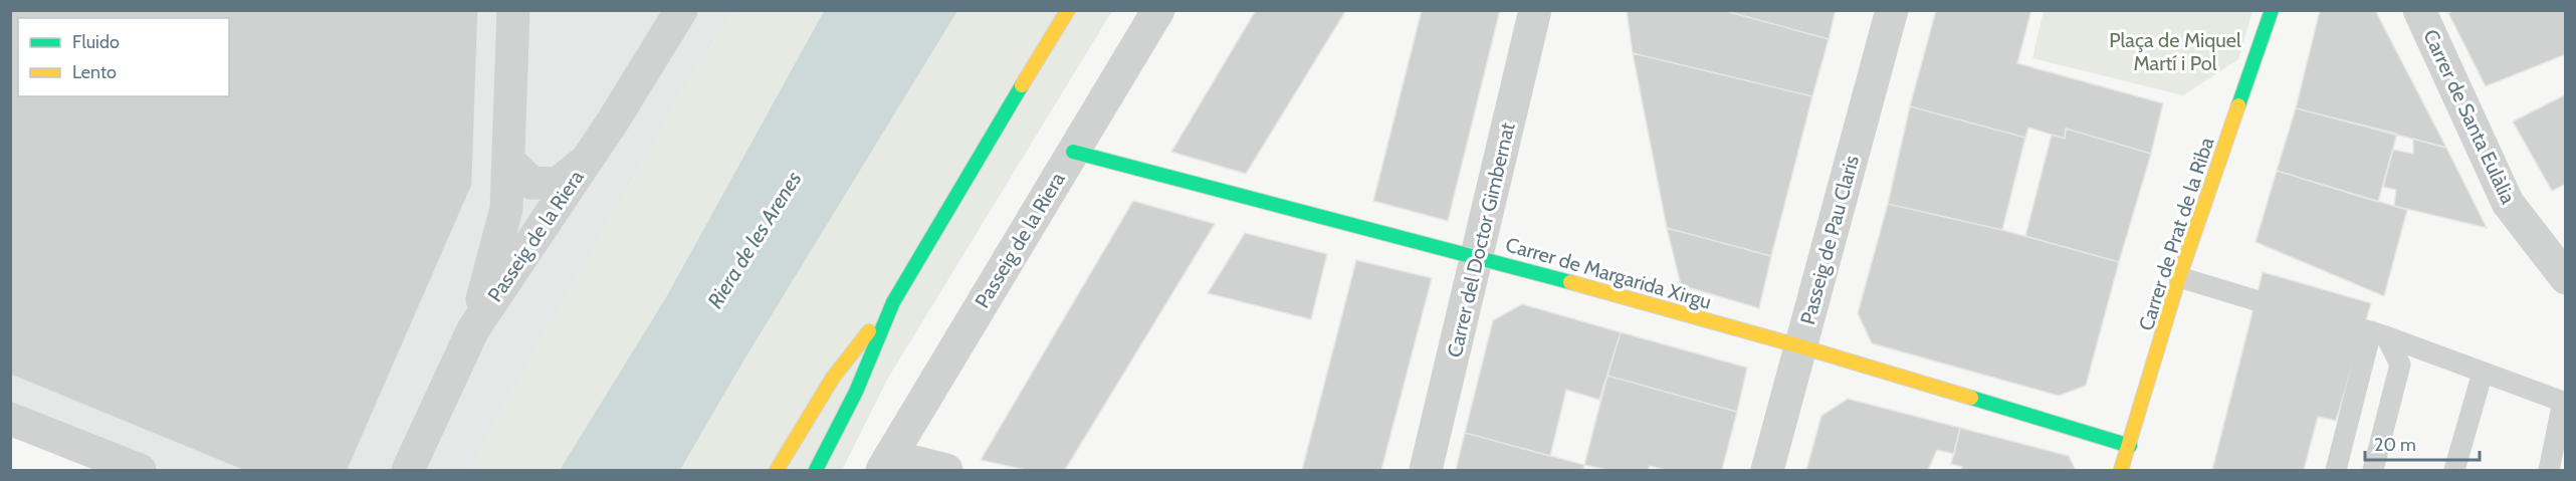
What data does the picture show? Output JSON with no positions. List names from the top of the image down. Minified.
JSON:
{"streets":{"street":["Carrer de Santa Eulàlia","Carrer de Prat de la Riba","Passeig de la Riera","Carrer del Doctor Gimbernat","Passeig de Pau Claris","Carrer de Margarida Xirgu"]},"crossings":[["Carrer de Prat de la Riba","Carrer de Margarida Xirgu"],["Passeig de la Riera","Carrer de Margarida Xirgu"],["Carrer del Doctor Gimbernat","Carrer de Margarida Xirgu"],["Passeig de Pau Claris","Carrer de Margarida Xirgu"]],"water":["Riera de les Arenes"],"parks":["Plaça de Miquel Martí i Pol"],"legend":["Fluido","Lento"],"scale_bar":"20 m"}
